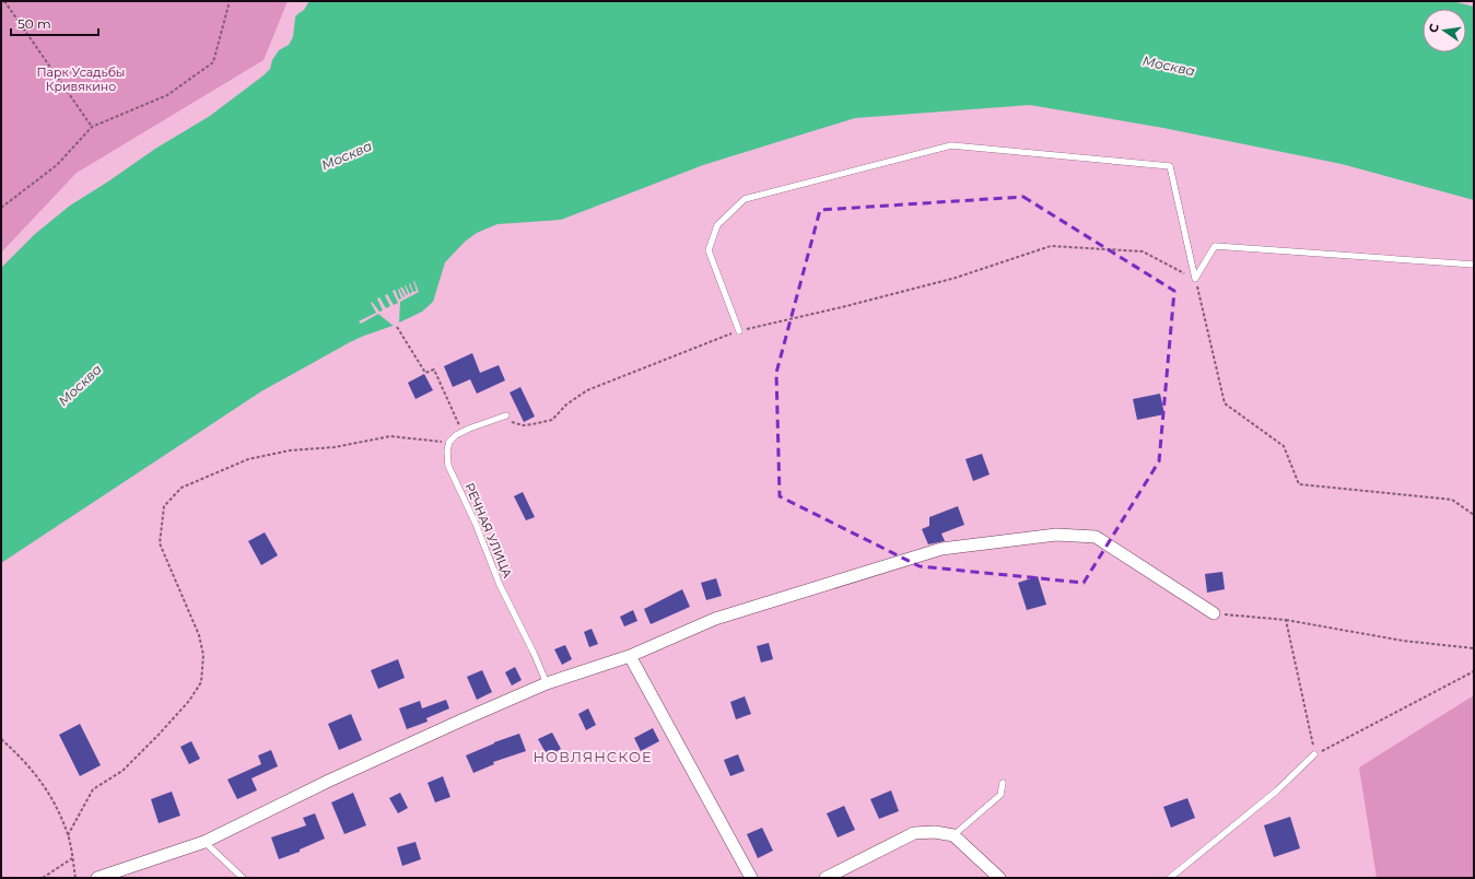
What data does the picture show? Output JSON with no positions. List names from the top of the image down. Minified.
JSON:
{"streets":{"lane":["РЕЧНАЯ УЛИЦА"]},"districts":["НОВЛЯНСКОЕ"],"water":["Москва"],"parks":["Парк Усадьбы Кривякино"],"scale_bar":"50 m","north":"left"}
